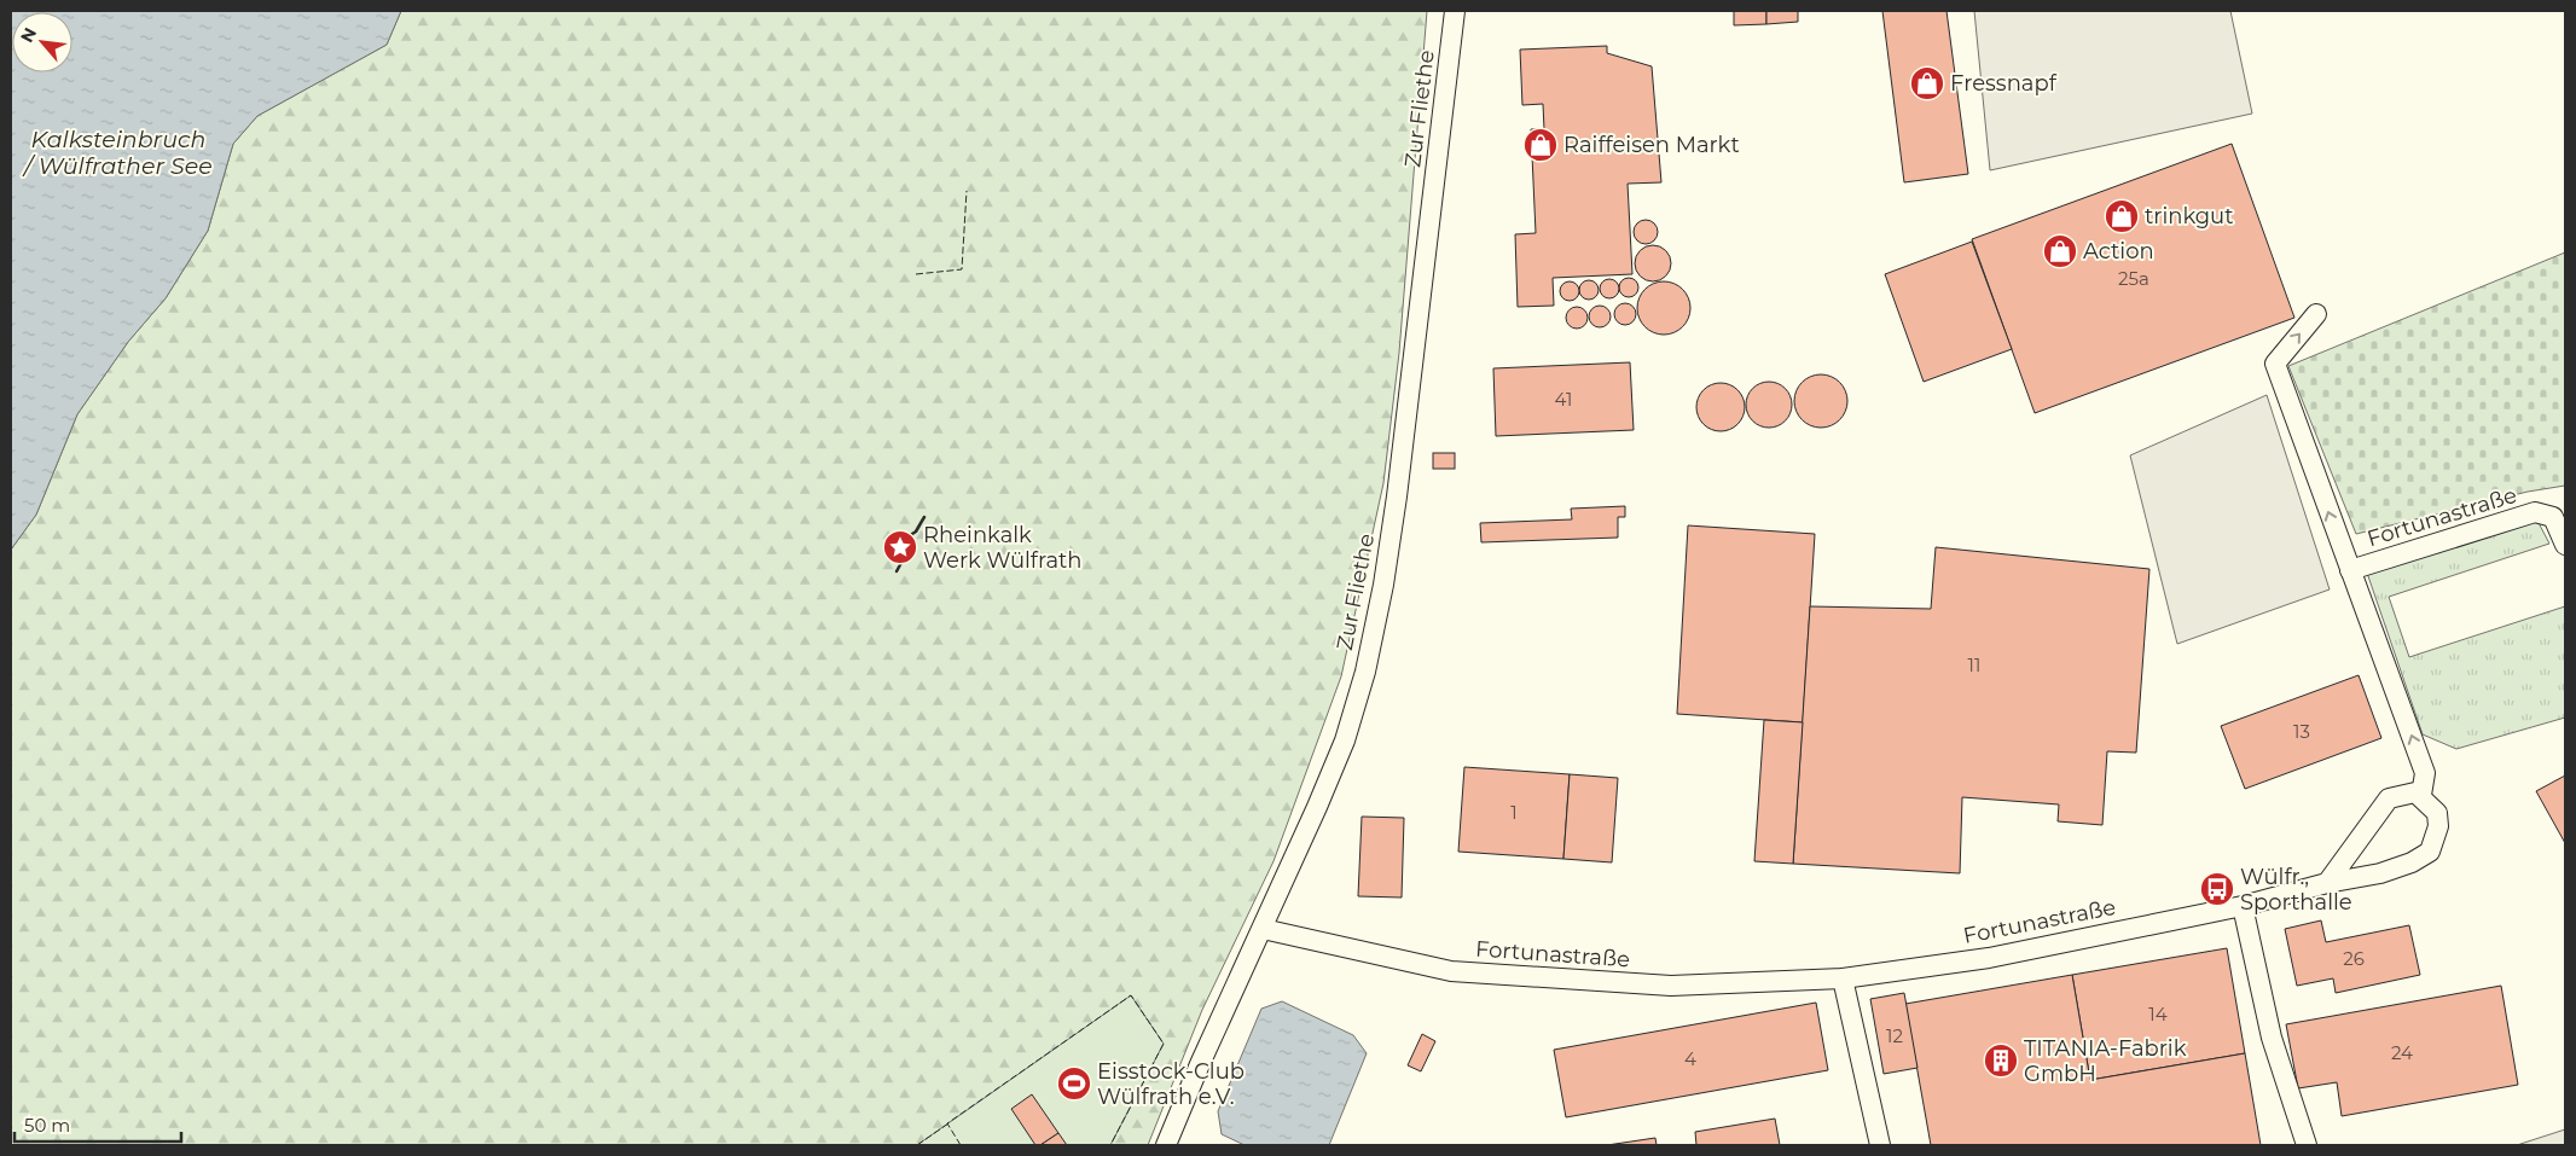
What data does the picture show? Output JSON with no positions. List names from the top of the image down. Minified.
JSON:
{"streets":{"street":["Zur Fliethe","Fortunastraße"]},"crossings":[["Zur Fliethe","Fortunastraße"]],"water":["Kalksteinbruch / Wülfrather See"],"places":{"shop":["Fressnapf","Raiffeisen Markt","trinkgut","Action"],"place":["Rheinkalk Werk Wülfrath"],"bus stop":["Wülfr., Sporthalle"],"building":["TITANIA-Fabrik GmbH"],"sports":["Eisstock-Club Wülfrath e.V."]},"house_numbers":["25a","41","11","13","1","26","14","12","24","4"],"scale_bar":"50 m","north":"top left"}
